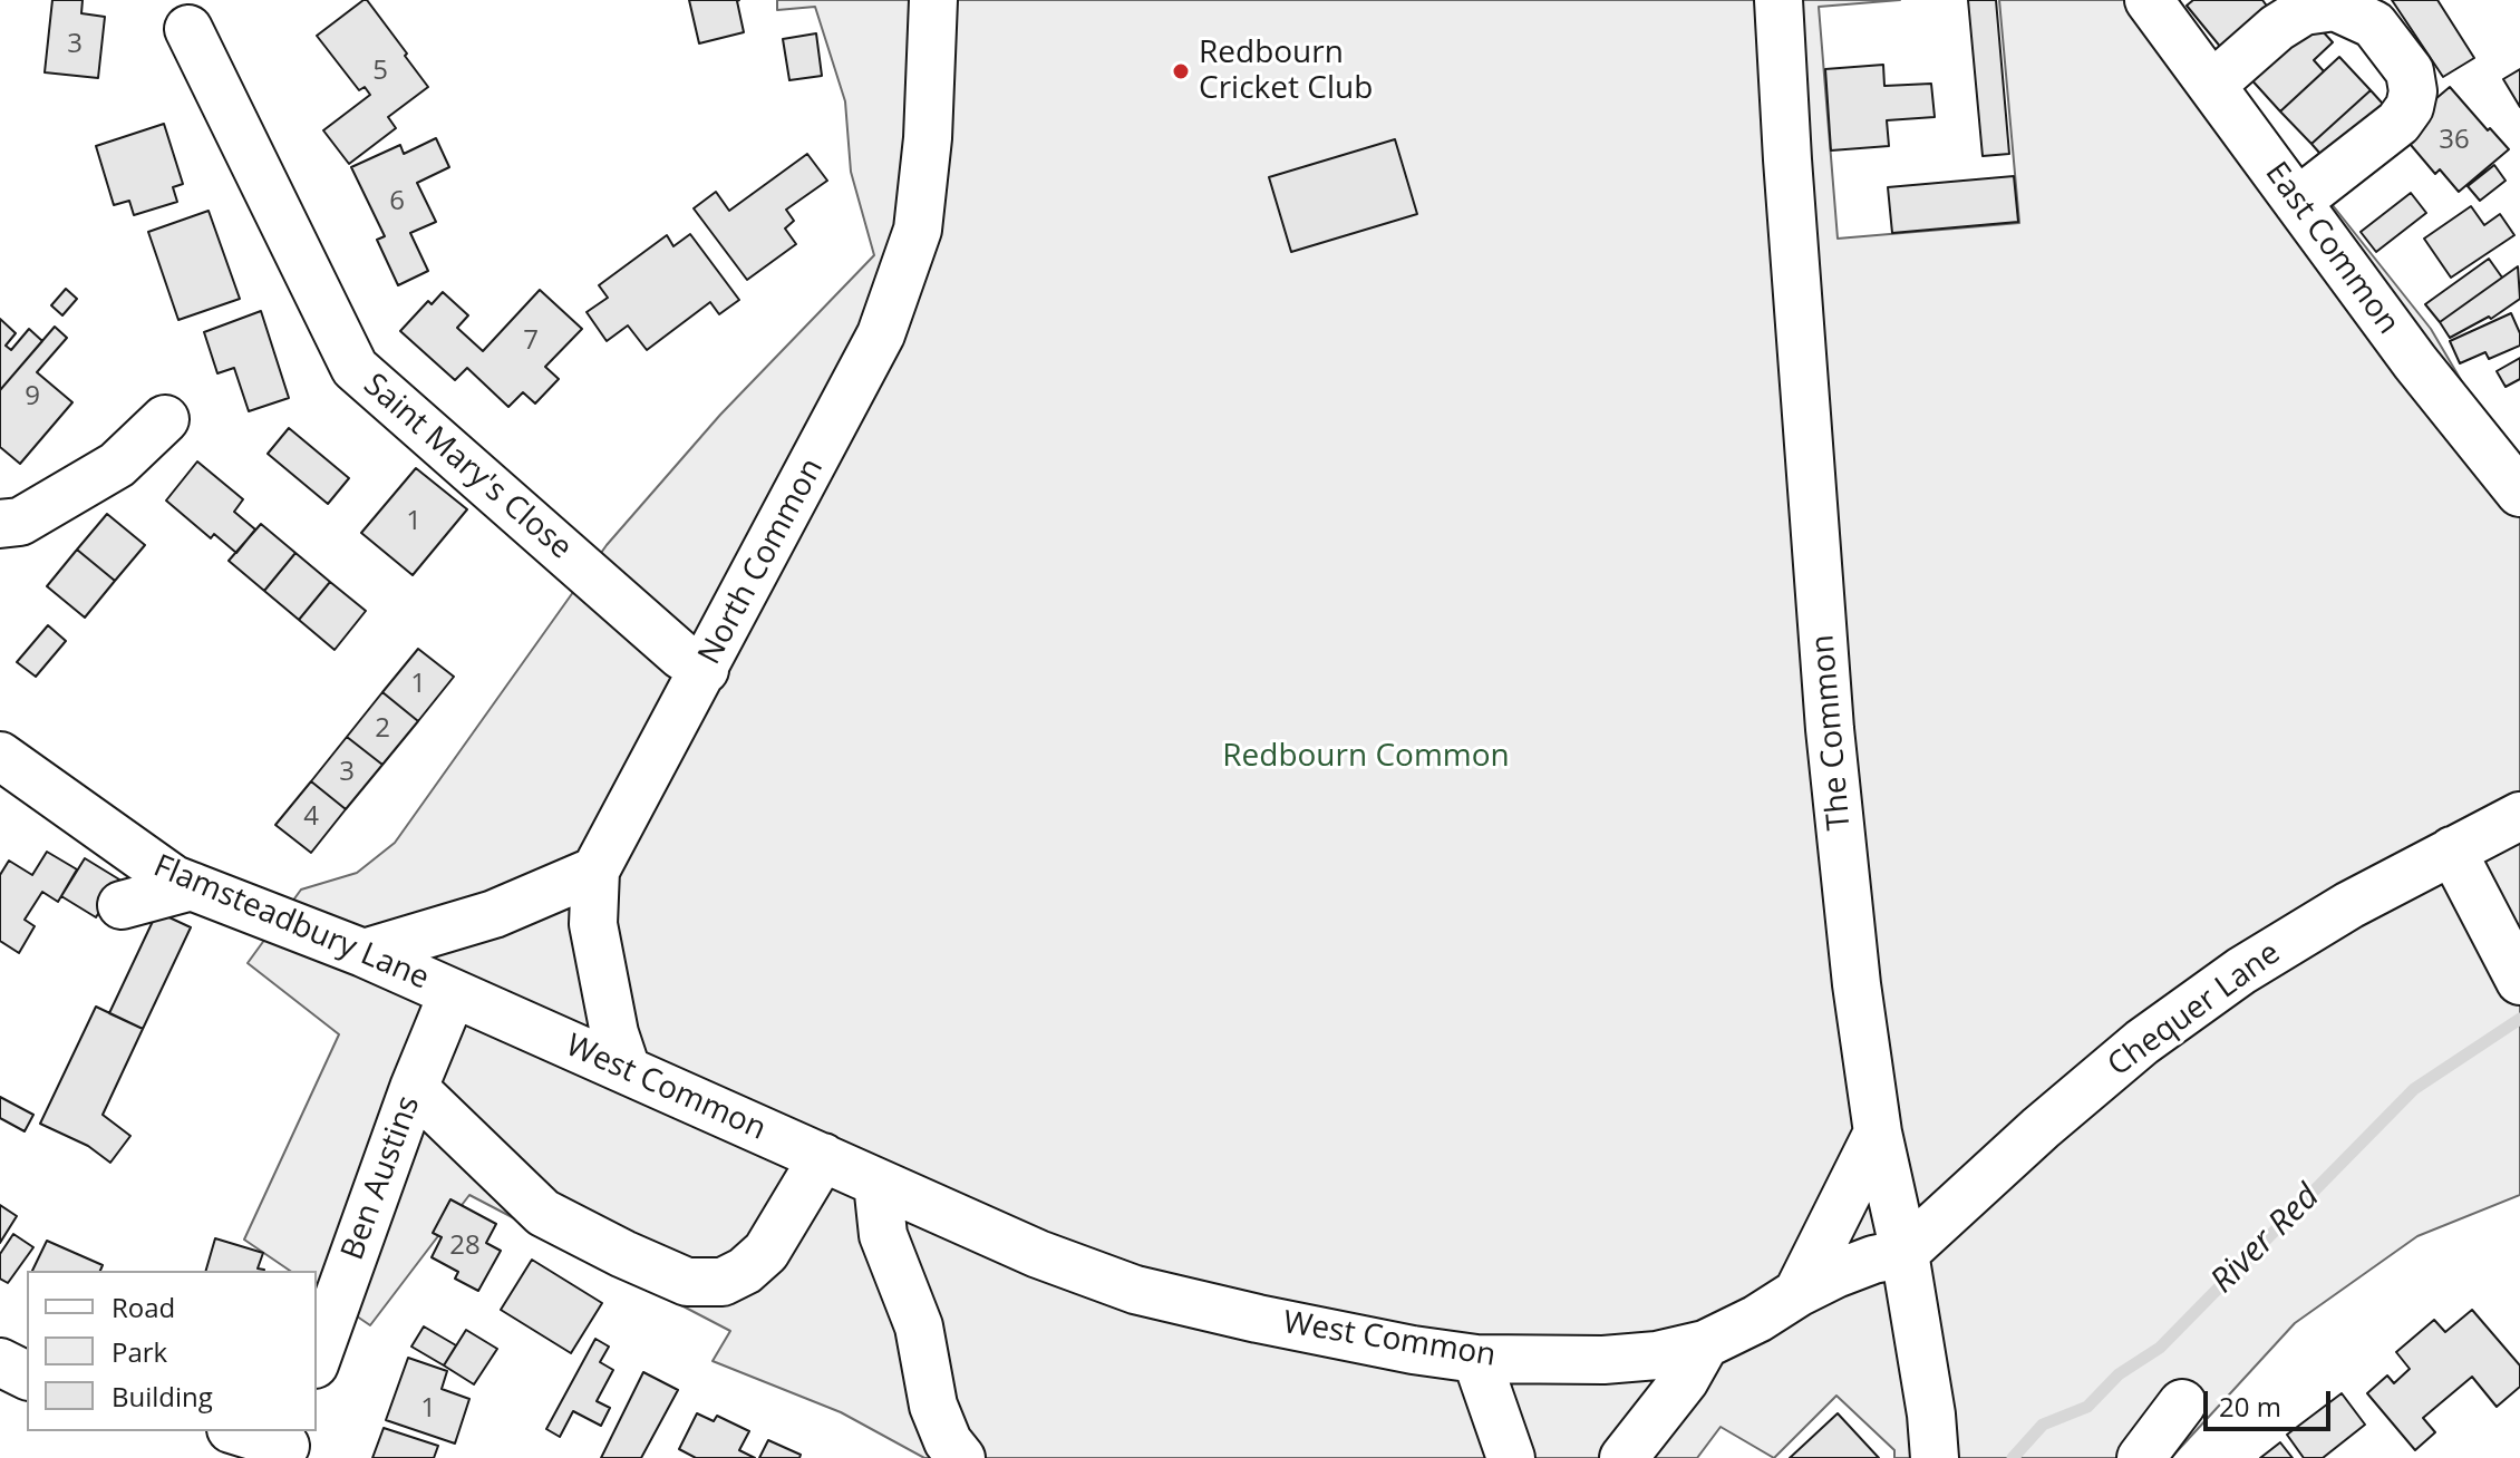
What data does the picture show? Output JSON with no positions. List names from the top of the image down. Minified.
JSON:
{"streets":{"street":["East Common","Saint Mary's Close","North Common","The Common","Flamsteadbury Lane","Chequer Lane","West Common","Ben Austins"]},"crossings":[["Saint Mary's Close","North Common"],["The Common","Chequer Lane"],["The Common","West Common"],["Flamsteadbury Lane","West Common"],["Flamsteadbury Lane","Ben Austins"],["Chequer Lane","West Common"],["West Common","Ben Austins"]],"water":["River Red"],"parks":["Redbourn Common"],"places":["Redbourn Cricket Club"],"house_numbers":["3","5","36","6","7","9","1","1","2","3","4","28","1"],"legend":["Road","Park","Building"],"scale_bar":"20 m"}
